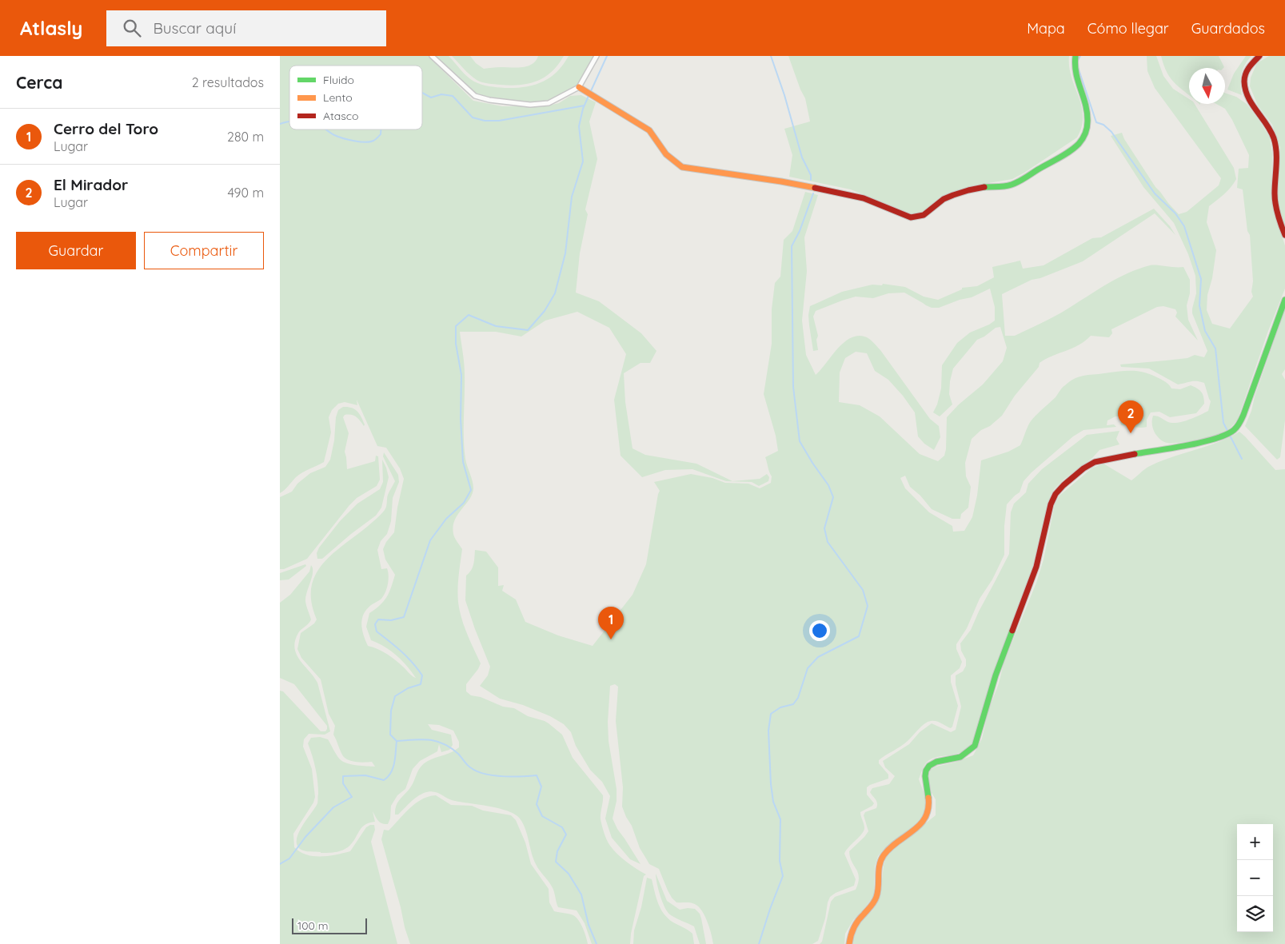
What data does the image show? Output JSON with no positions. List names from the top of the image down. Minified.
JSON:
{"legend":["Fluido","Lento","Atasco"],"scale_bar":"100 m","north":"bottom","page":{"header":"Atlasly","search":"Buscar aquí","nav":["Mapa","Cómo llegar","Guardados"],"heading":["Cerca","2 resultados"],"list":[{"mark":"1","name":"Cerro del Toro","note":"Lugar","value":"280 m"},{"mark":"2","name":"El Mirador","note":"Lugar","value":"490 m"}],"buttons":["Guardar","Compartir"],"pins":["2","1"],"map_buttons":["+","−"],"scale":"100 m"}}
